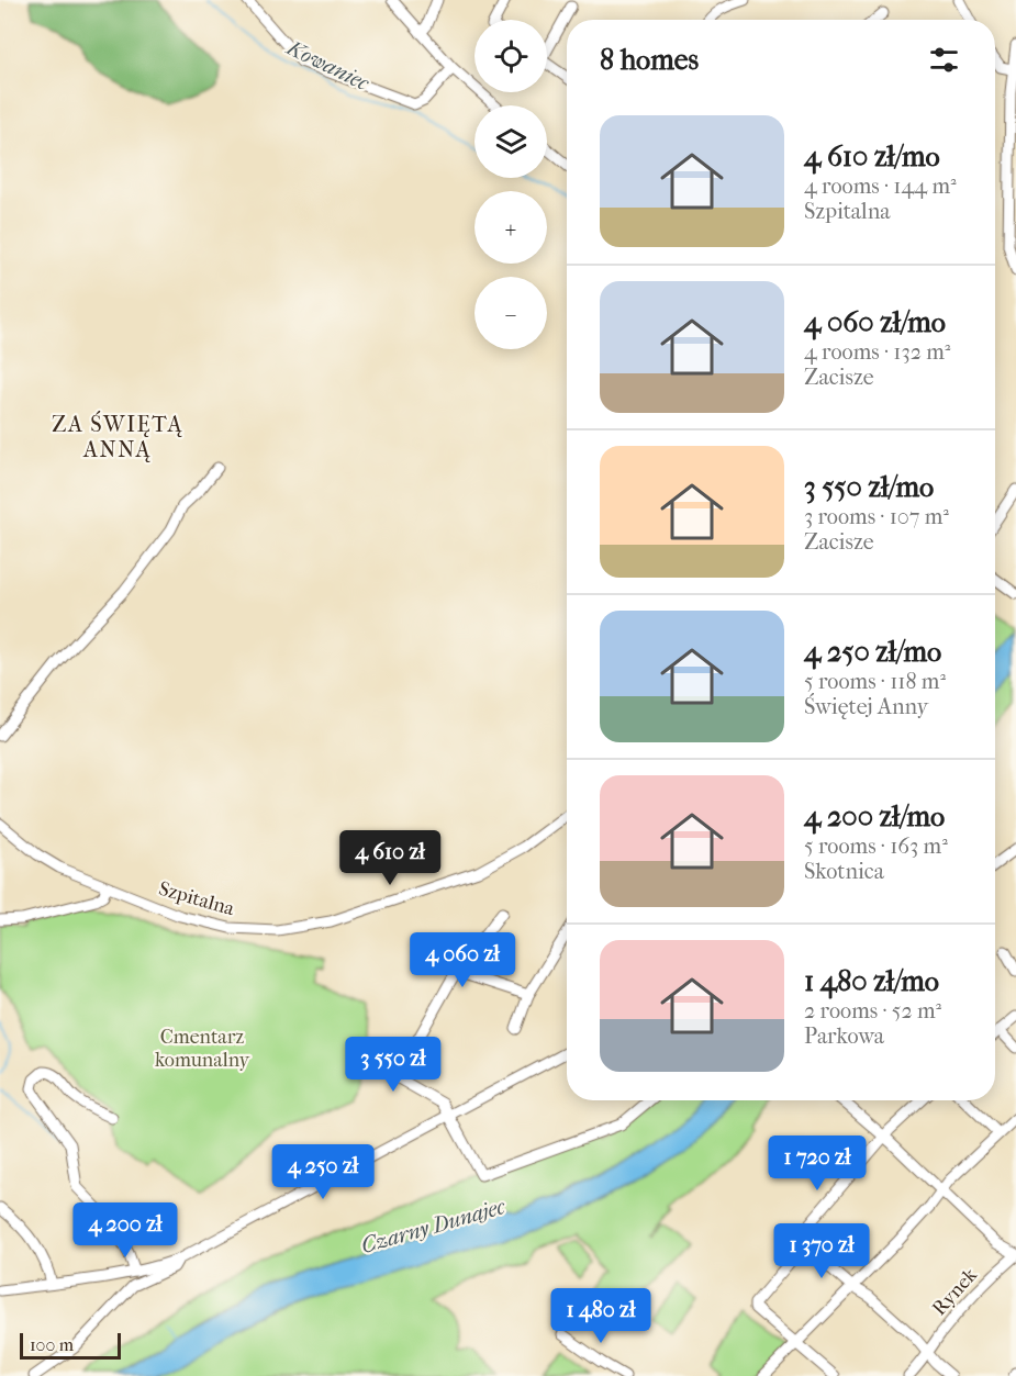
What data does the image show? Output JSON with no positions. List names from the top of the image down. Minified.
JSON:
{"streets":{"street":["Szpitalna","Rynek"]},"districts":["ZA ŚWIĘTĄ ANNĄ"],"water":["Kowaniec","Czarny Dunajec"],"parks":["Cmentarz komunalny"],"scale_bar":"100 m","page":{"map_buttons":["+","−"],"heading":"8 homes","list":[{"name":"4 610 zł/mo","note":"4 rooms · 144 m² · Szpitalna"},{"name":"4 060 zł/mo","note":"4 rooms · 132 m² · Zacisze"},{"name":"3 550 zł/mo","note":"3 rooms · 107 m² · Zacisze"},{"name":"4 250 zł/mo","note":"5 rooms · 118 m² · Świętej Anny"},{"name":"4 200 zł/mo","note":"5 rooms · 163 m² · Skotnica"},{"name":"1 480 zł/mo","note":"2 rooms · 52 m² · Parkowa"}],"price":["4 610 zł","4 060 zł","3 550 zł","1 720 zł","4 250 zł","4 200 zł","1 370 zł","1 480 zł"],"scale":"100 m"}}
